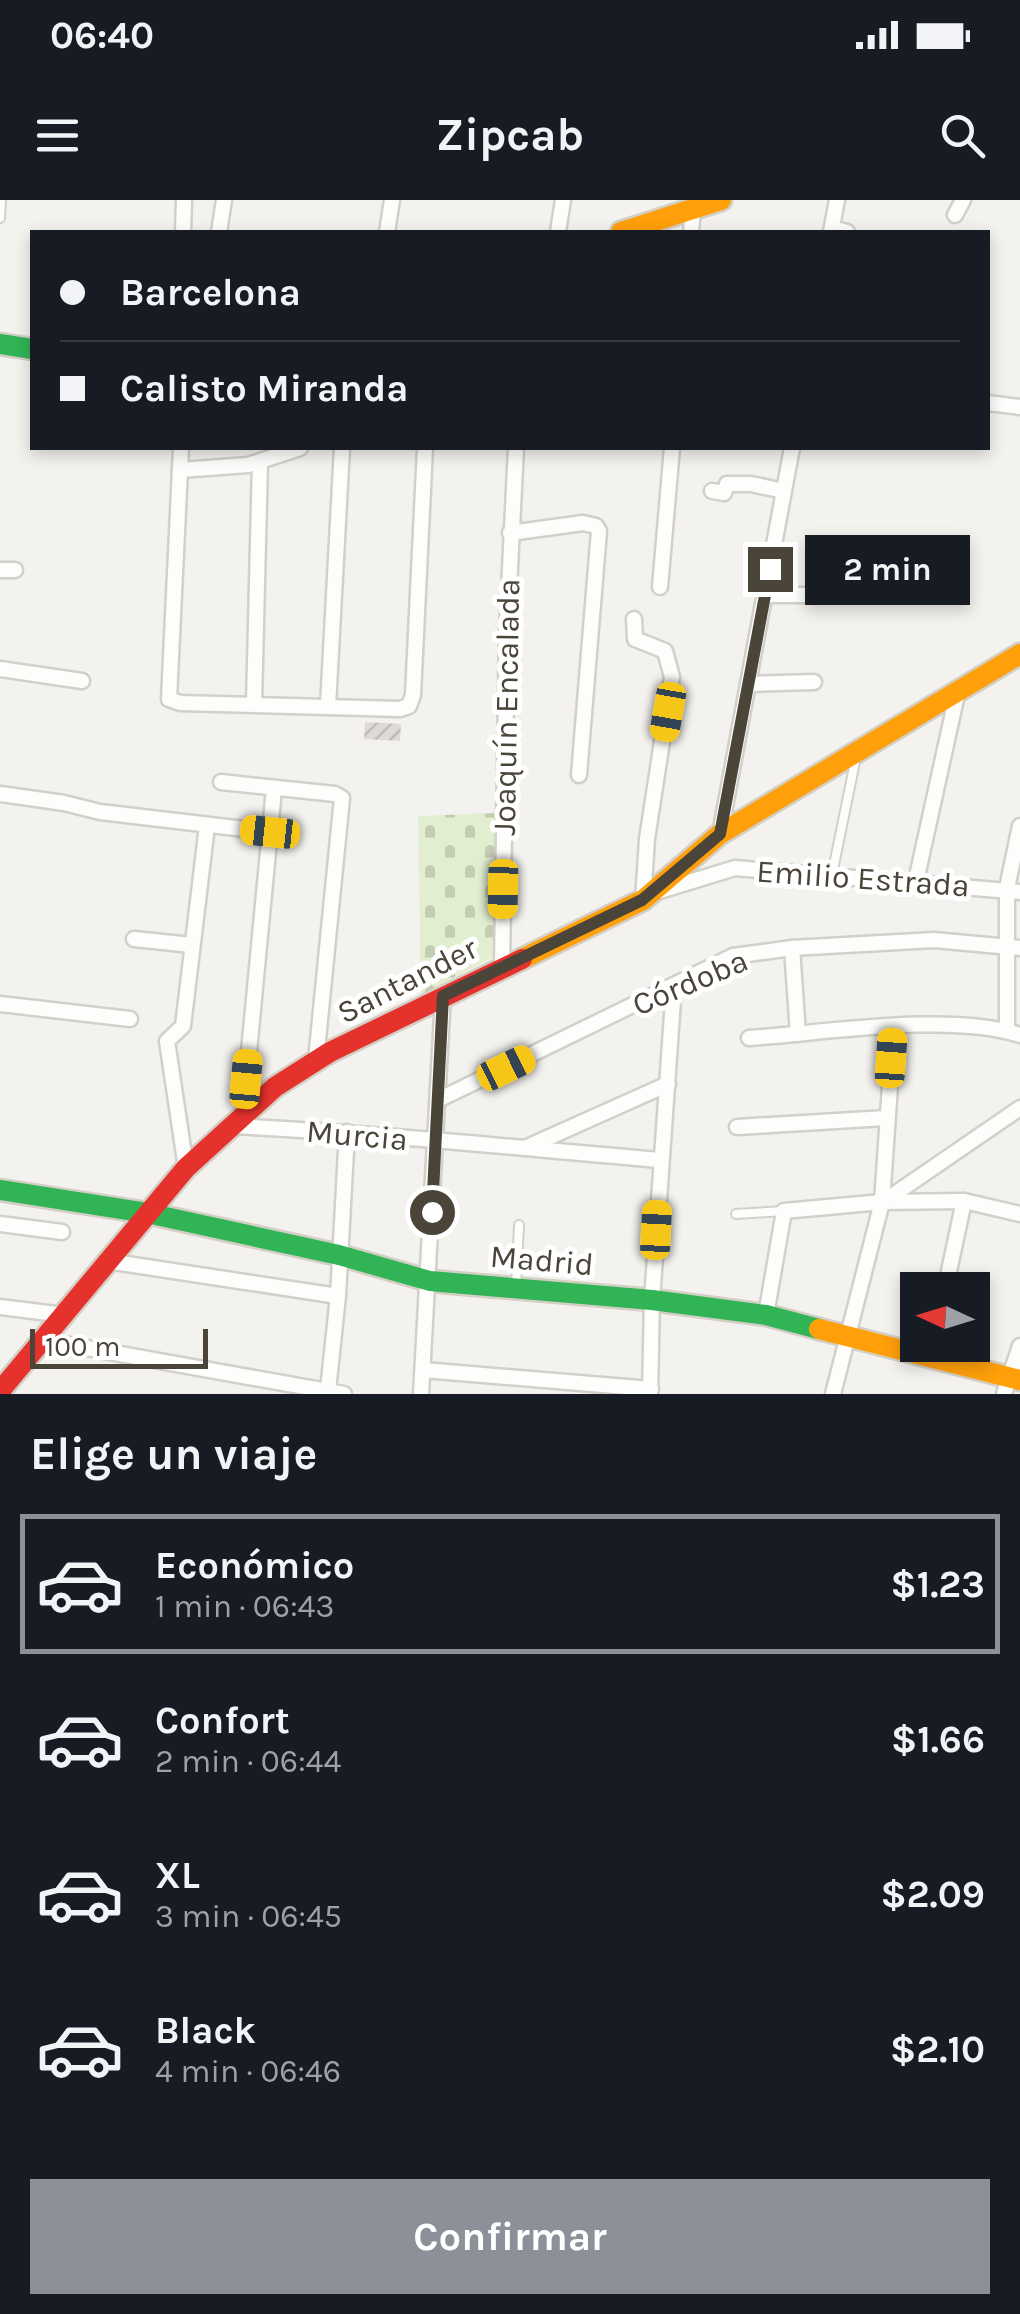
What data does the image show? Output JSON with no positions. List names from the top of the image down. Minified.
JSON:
{"streets":{"street":["Joaquín Encalada","Emilio Estrada","Santander","Córdoba","Murcia","Madrid"]},"crossings":[["Joaquín Encalada","Santander"],["Emilio Estrada","Santander"],["Santander","Murcia"],["Santander","Madrid"]],"scale_bar":"100 m","north":"left","page":{"status":"06:40","header":"Zipcab","banner":["Barcelona","Calisto Miranda"],"bubble":"2 min","scale":"100 m","heading":"Elige un viaje","list":[{"name":"Económico","note":"1 min · 06:43","value":"$1.23"},{"name":"Confort","note":"2 min · 06:44","value":"$1.66"},{"name":"XL","note":"3 min · 06:45","value":"$2.09"},{"name":"Black","note":"4 min · 06:46","value":"$2.10"}],"buttons":"Confirmar"}}
